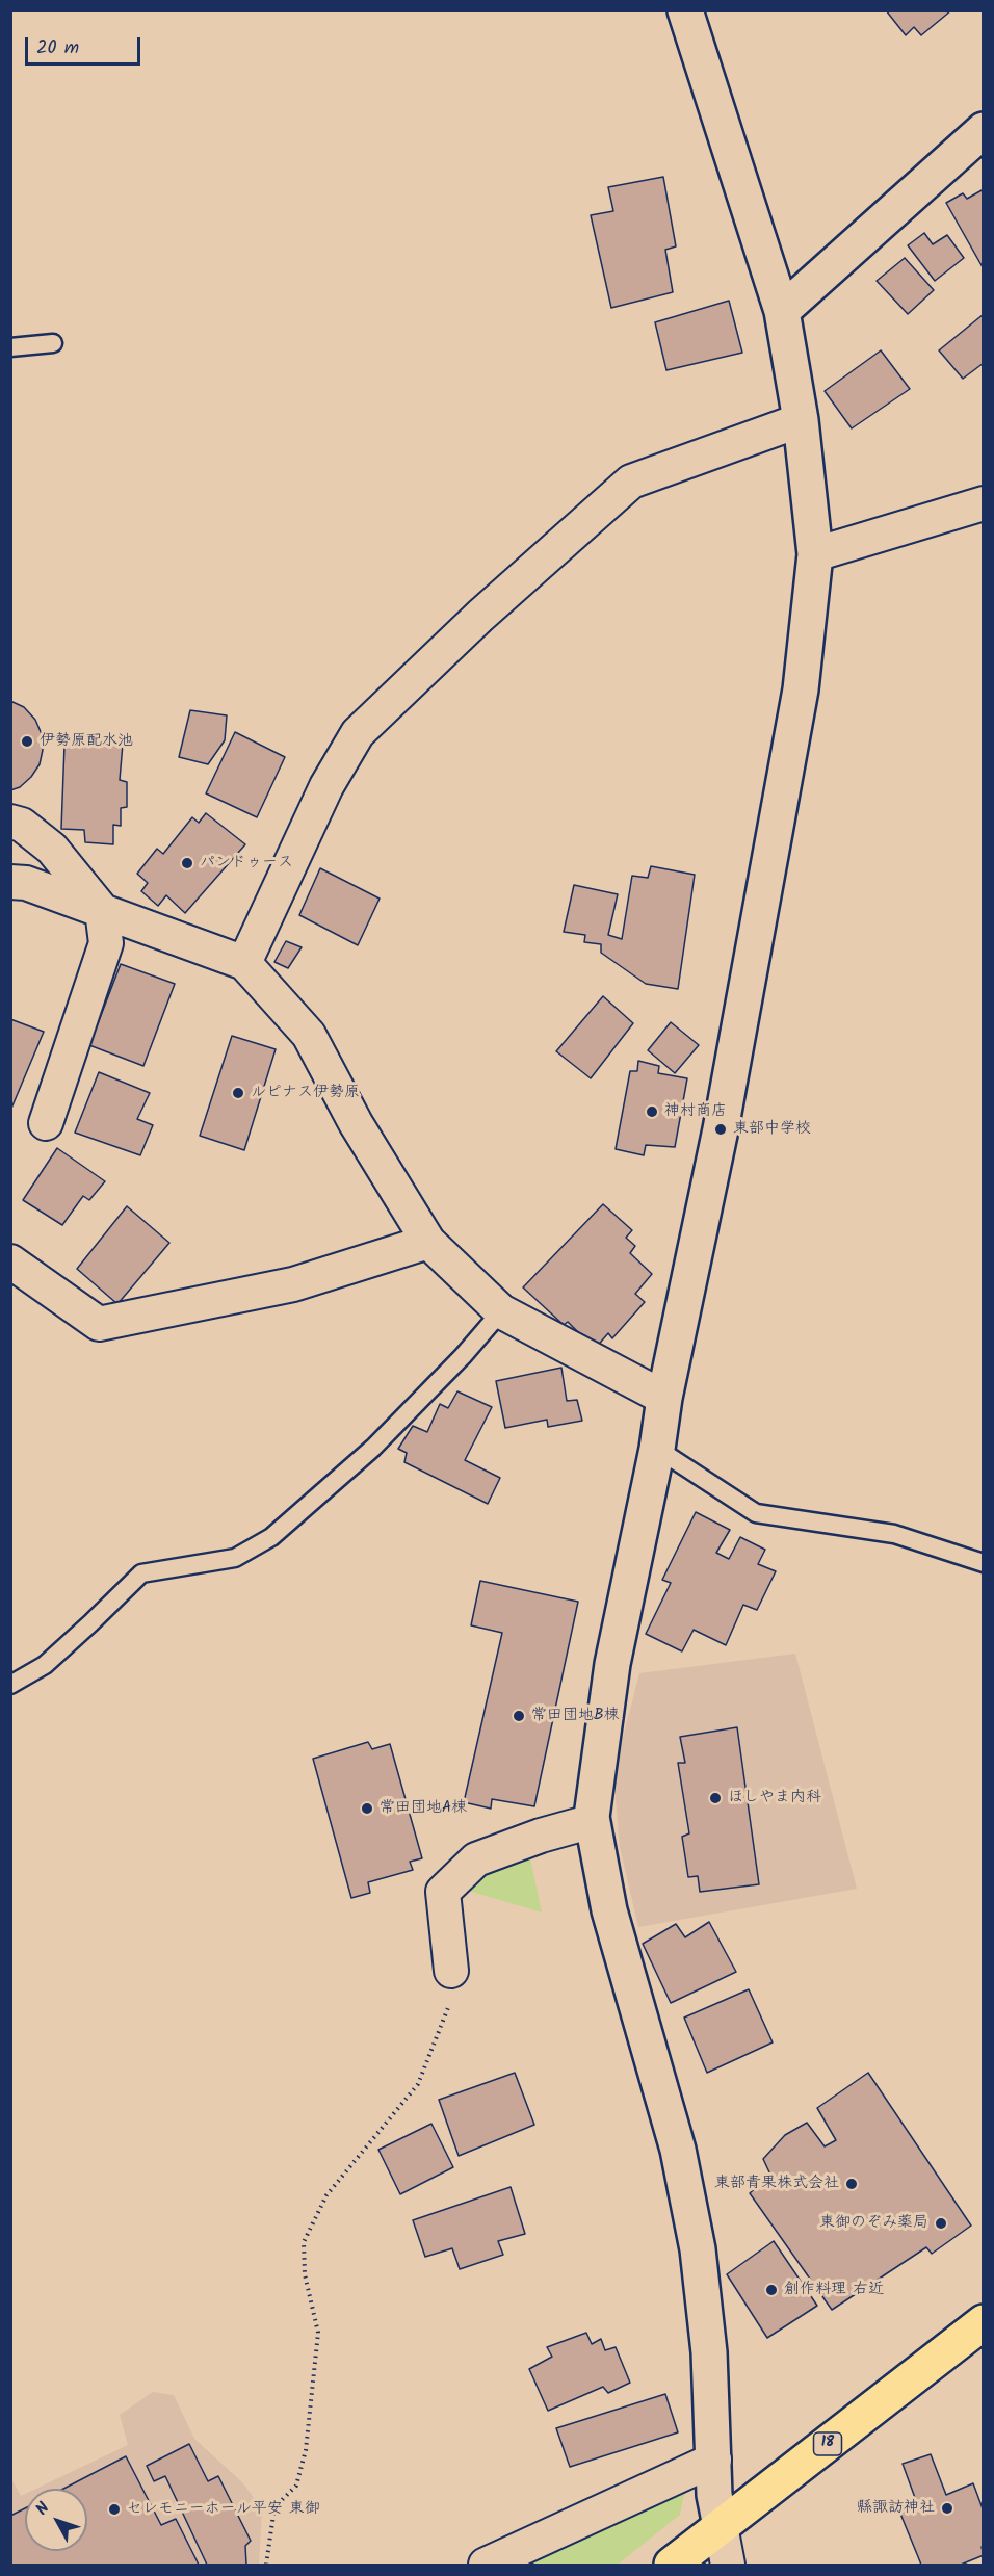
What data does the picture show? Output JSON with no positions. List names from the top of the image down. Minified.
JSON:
{"streets":{"highway":["18"]},"places":["伊勢原配水池","パンドゥース","ルピナス伊勢原","神村商店","東部中学校","常田団地B棟","ほしやま内科","常田団地A棟","東部青果株式会社","東御のぞみ薬局","創作料理 右近","縣諏訪神社","セレモニーホール平安 東御"],"scale_bar":"20 m","north":"top left"}
